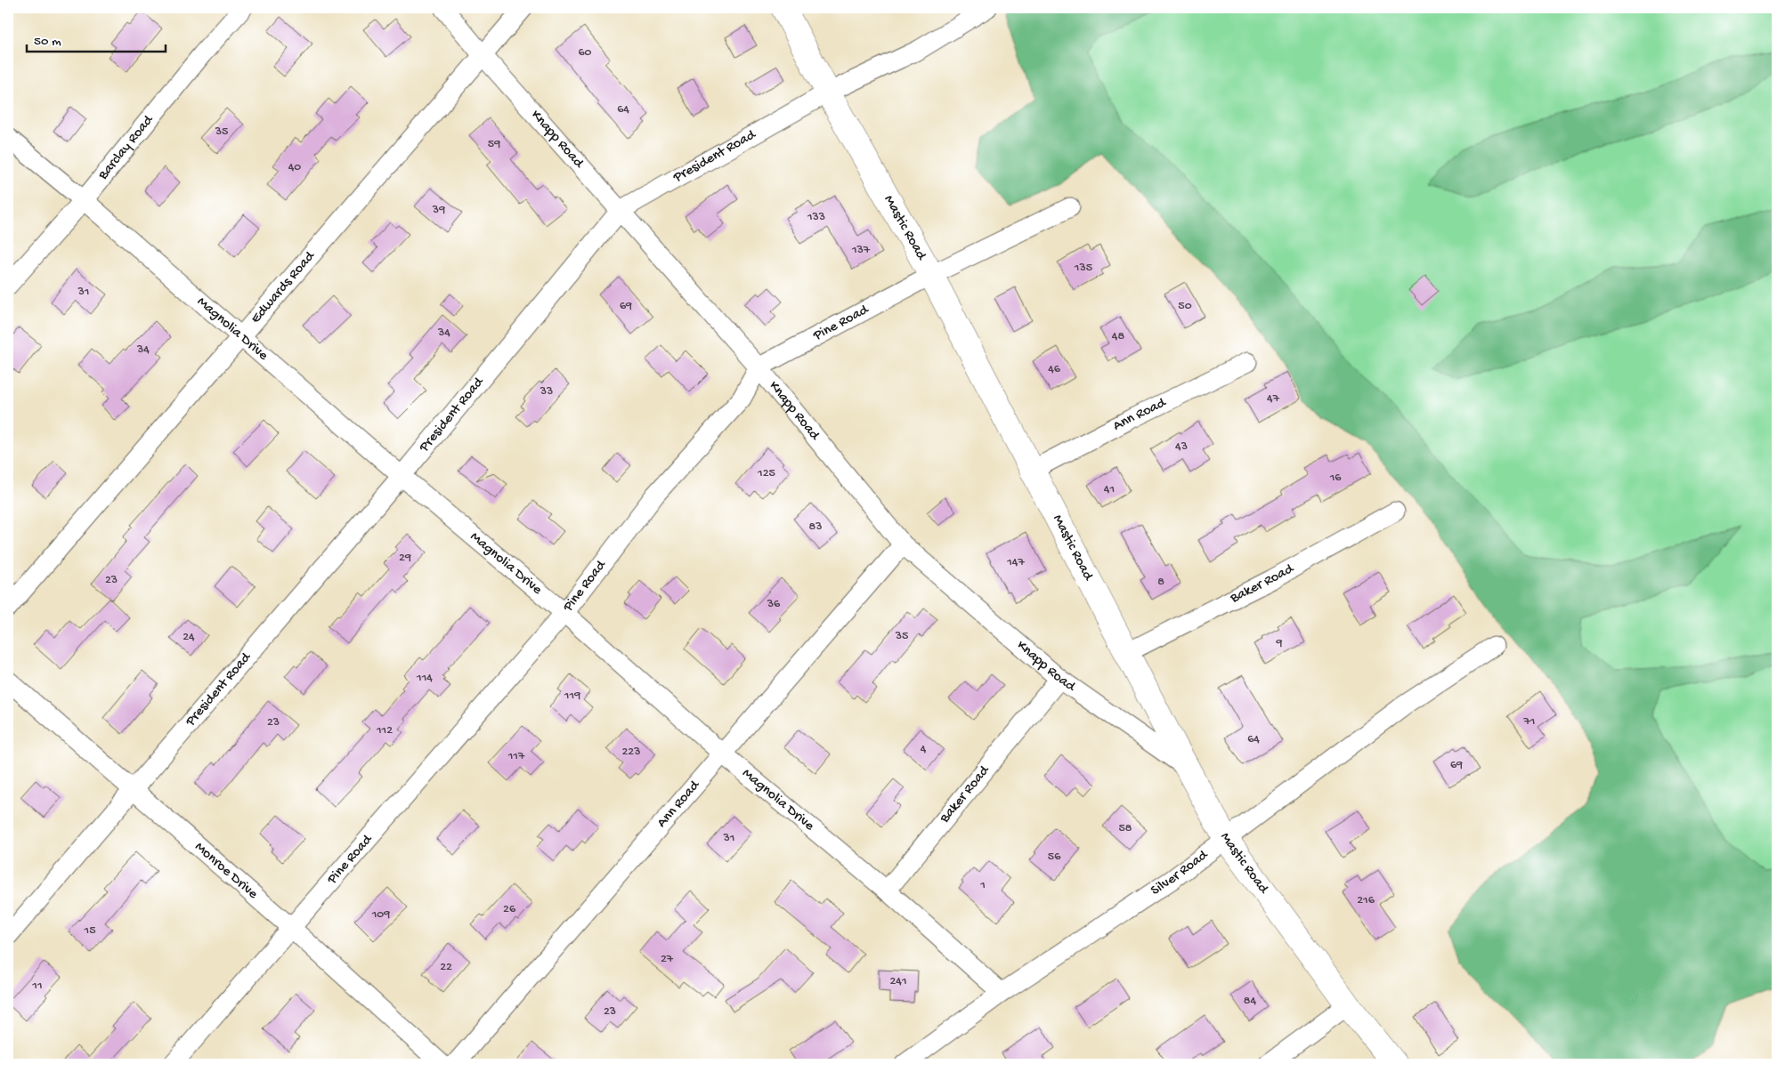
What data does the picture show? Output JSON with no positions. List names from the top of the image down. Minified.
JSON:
{"streets":{"main road":["Mastic Road"],"street":["Knapp Road","Barclay Road","President Road","Edwards Road","Pine Road","Magnolia Drive","Ann Road","Baker Road","Monroe Drive","Silver Road"]},"crossings":[["Knapp Road","President Road"],["Knapp Road","Mastic Road"],["Knapp Road","Edwards Road"],["Knapp Road","Pine Road"],["Knapp Road","Ann Road"],["Knapp Road","Baker Road"],["Barclay Road","Magnolia Drive"],["President Road","Mastic Road"],["President Road","Magnolia Drive"],["President Road","Monroe Drive"],["Mastic Road","Pine Road"],["Mastic Road","Ann Road"],["Mastic Road","Baker Road"],["Mastic Road","Silver Road"],["Edwards Road","Magnolia Drive"],["Pine Road","Magnolia Drive"],["Pine Road","Monroe Drive"],["Magnolia Drive","Ann Road"],["Magnolia Drive","Baker Road"],["Magnolia Drive","Silver Road"]],"house_numbers":["60","64","35","59","40","39","133","137","135","31","69","50","34","48","34","46","33","47","43","125","16","41","83","29","147","23","8","36","35","24","9","114","119","71","23","112","64","4","223","117","69","58","31","56","1","216","26","109","15","27","22","241","11","84","23"],"scale_bar":"50 m"}
